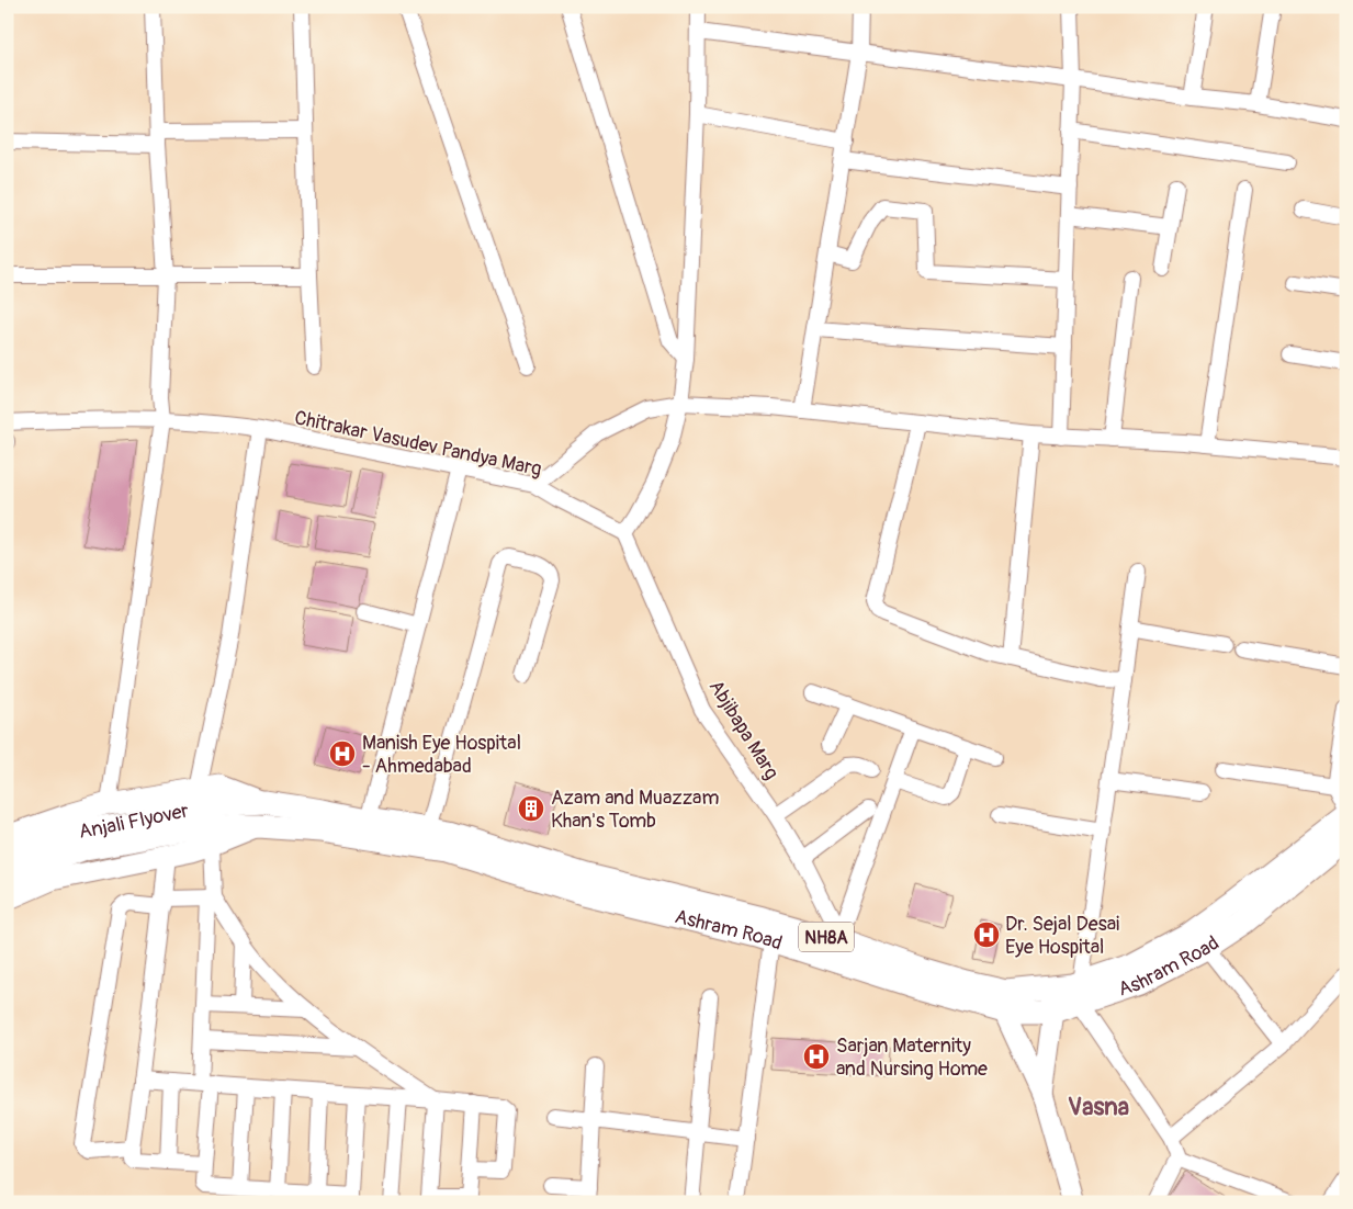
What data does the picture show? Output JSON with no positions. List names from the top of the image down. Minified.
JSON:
{"streets":{"main road":["Anjali Flyover","Ashram Road","NH8A"],"street":["Chitrakar Vasudev Pandya Marg","Abjibapa Marg"]},"crossings":[["Chitrakar Vasudev Pandya Marg","Abjibapa Marg"],["Abjibapa Marg","Ashram Road"],["Anjali Flyover","Ashram Road"]],"districts":["Vasna"],"places":{"hospital":["Manish Eye Hospital - Ahmedabad","Dr. Sejal Desai Eye Hospital","Sarjan Maternity and Nursing Home"],"building":["Azam and Muazzam Khan's Tomb"]}}
